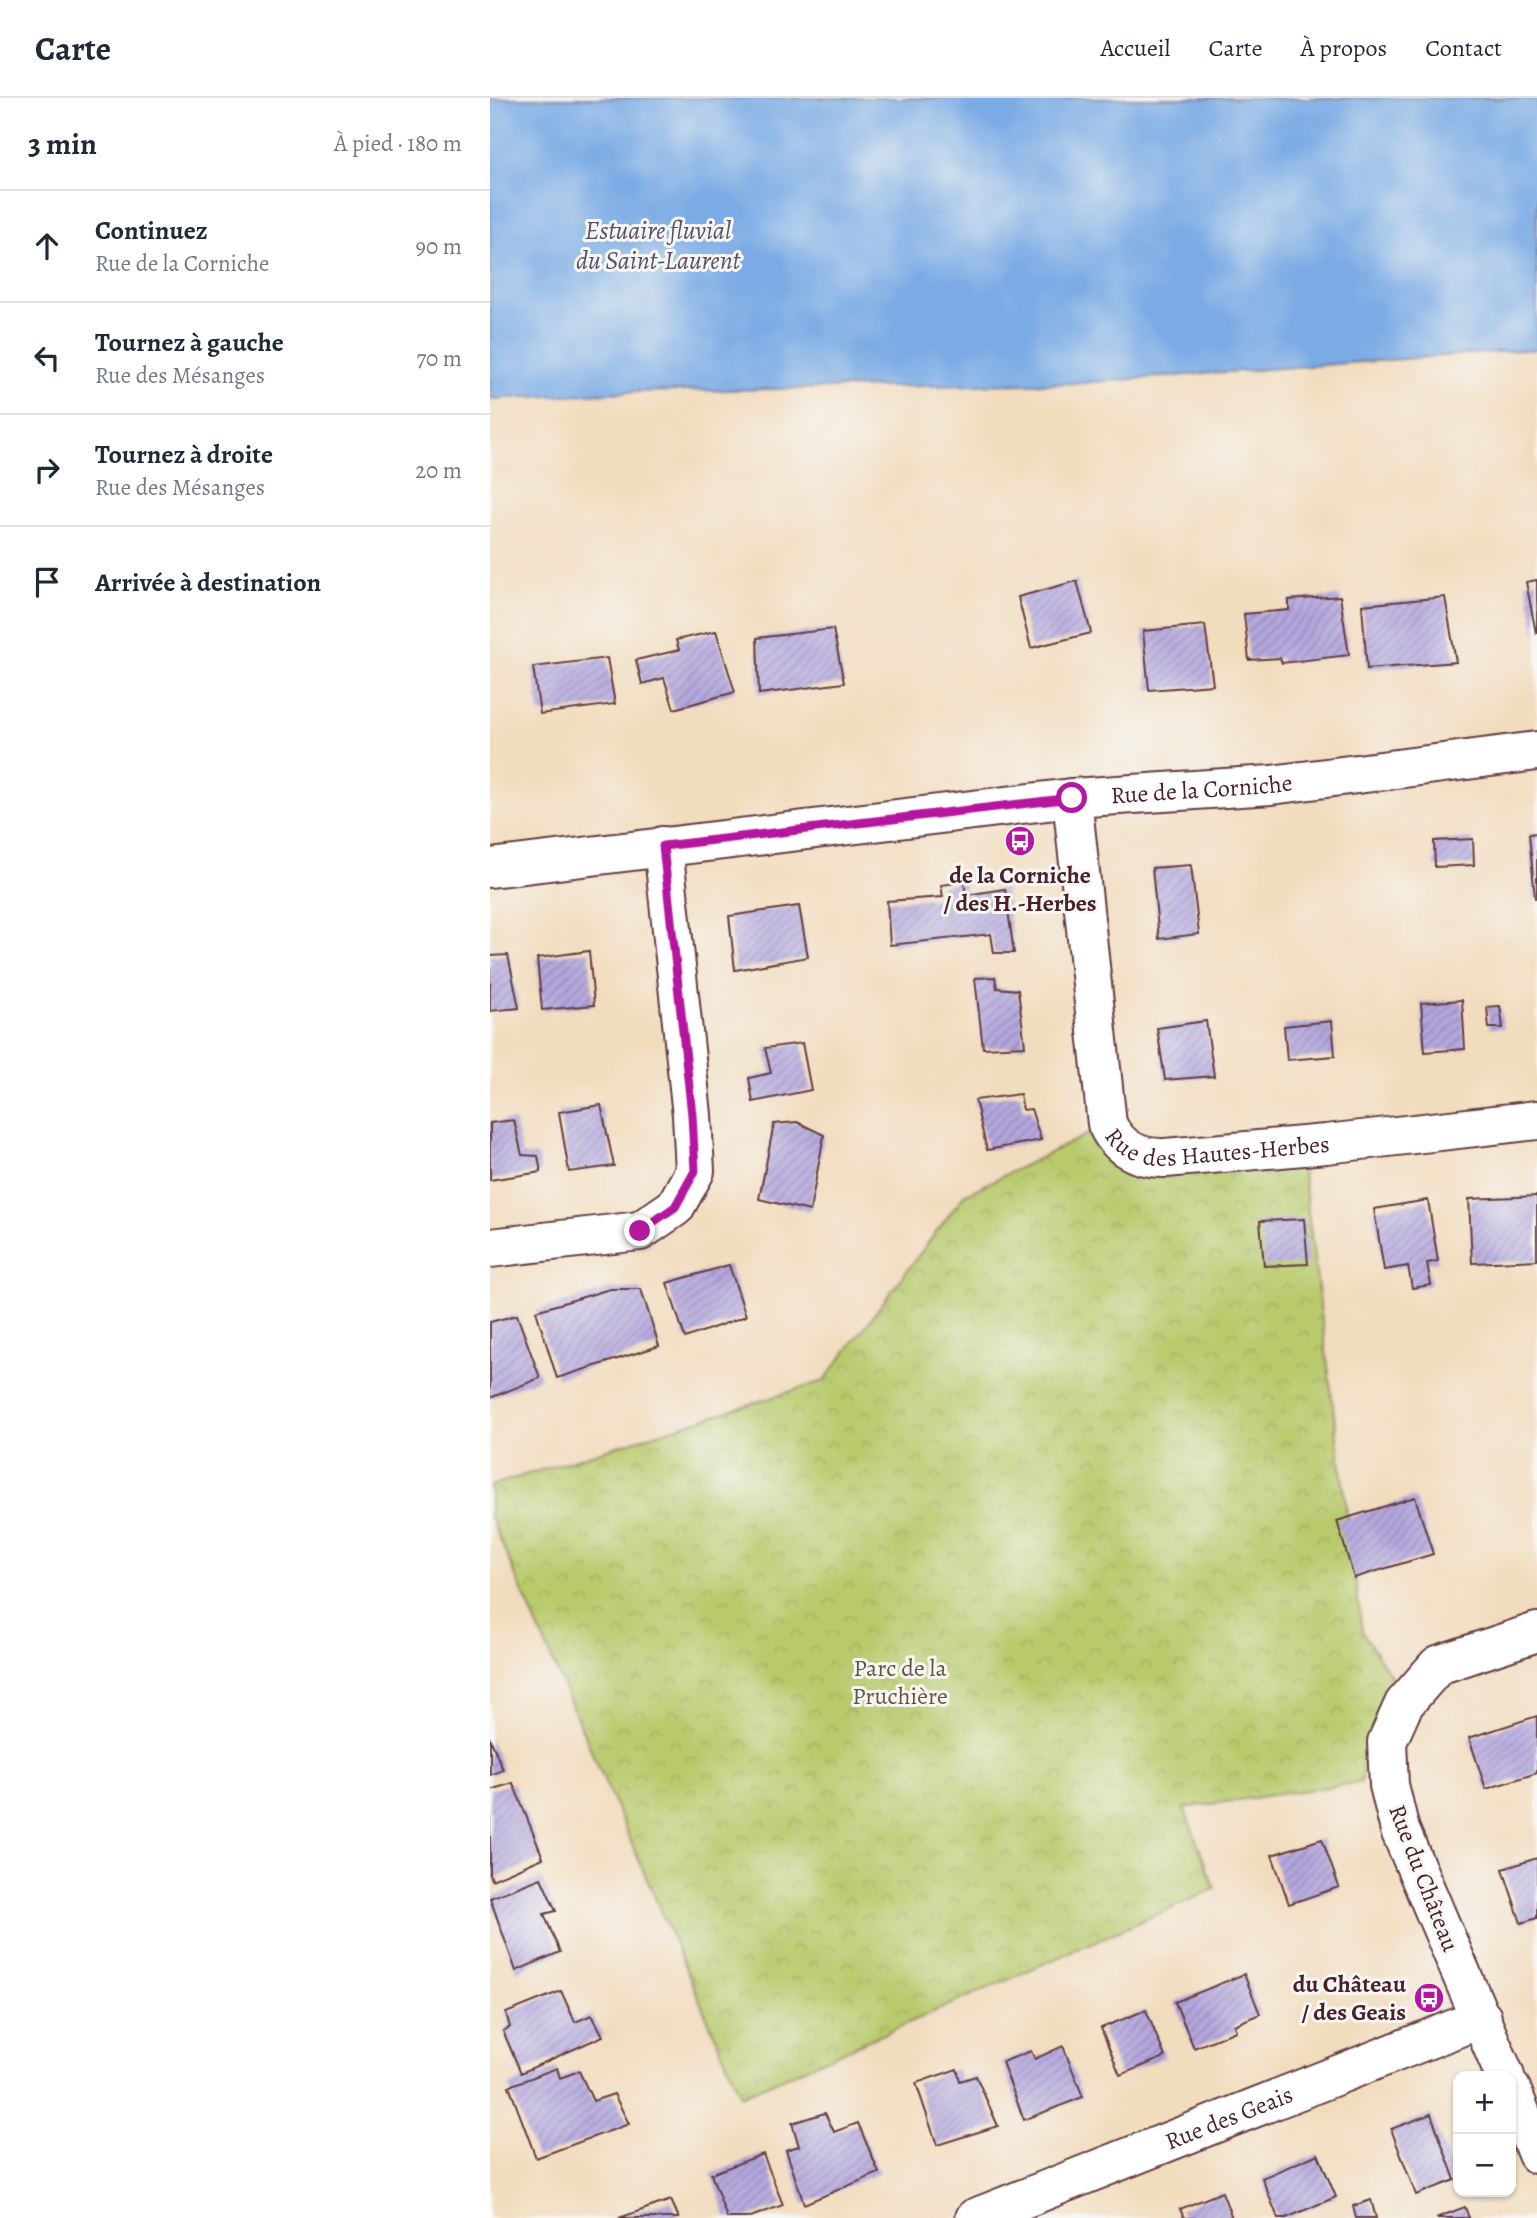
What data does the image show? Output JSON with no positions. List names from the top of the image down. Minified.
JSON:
{"streets":{"street":["Rue de la Corniche","Rue des Hautes-Herbes","Rue du Château","Rue des Geais"]},"crossings":[["Rue de la Corniche","Rue des Hautes-Herbes"],["Rue du Château","Rue des Geais"]],"water":["Estuaire fluvial du Saint-Laurent"],"parks":["Parc de la Pruchière"],"places":{"bus stop":["de la Corniche / des H.-Herbes","du Château / des Geais"]},"page":{"header":"Carte","nav":["Accueil","Carte","À propos","Contact"],"heading":["3 min","À pied · 180 m"],"list":[["Continuez","Rue de la Corniche","90 m"],["Tournez à gauche","Rue des Mésanges","70 m"],["Tournez à droite","Rue des Mésanges","20 m"],"Arrivée à destination"],"map_buttons":["+","−"]}}
